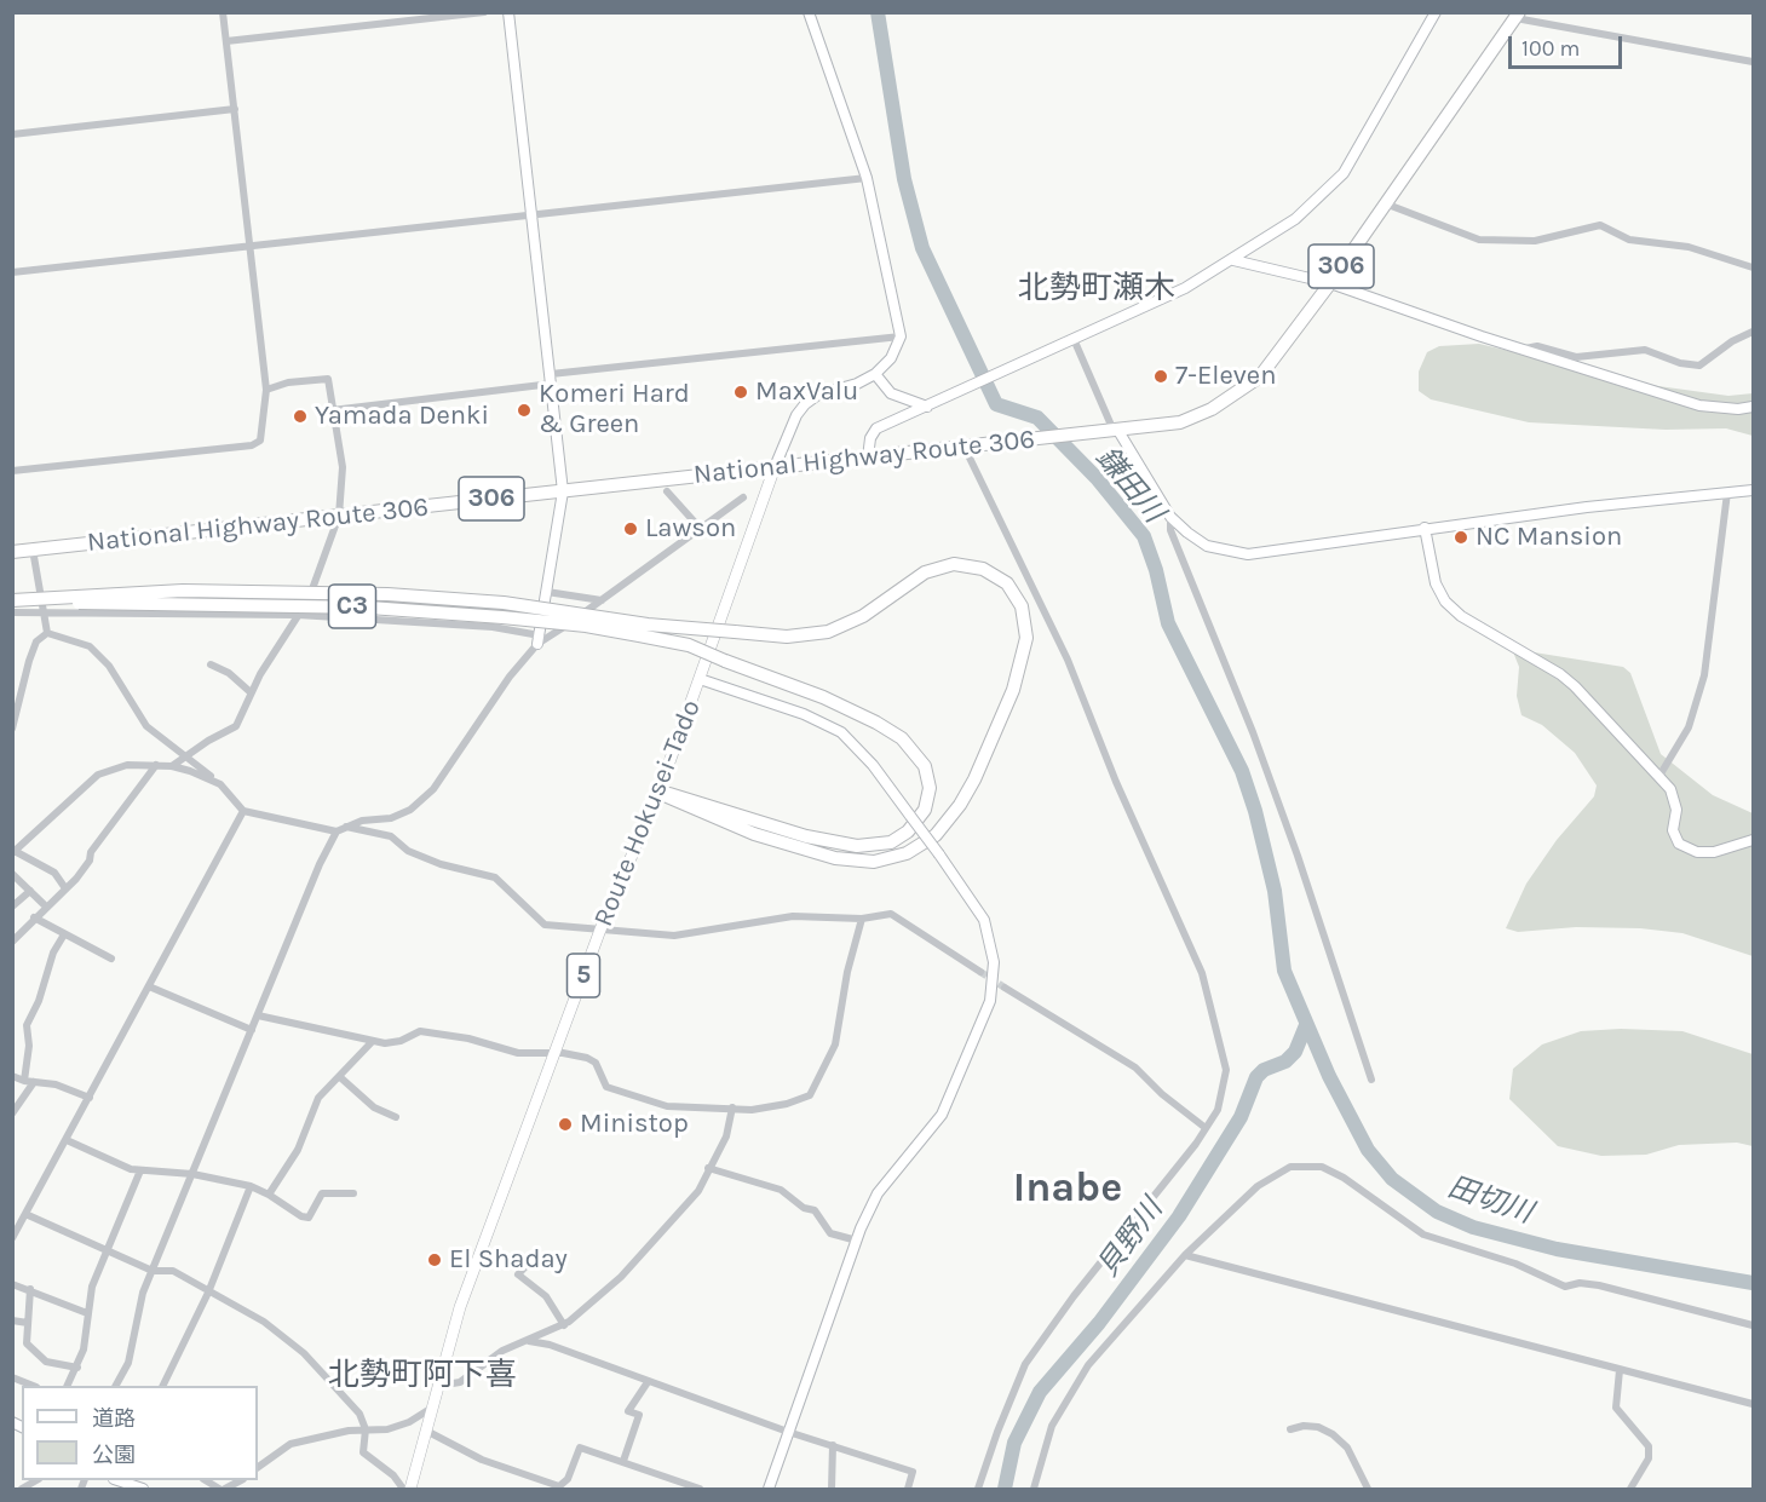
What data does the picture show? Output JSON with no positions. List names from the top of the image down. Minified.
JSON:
{"streets":{"highway":["306","National Highway Route 306","C3"],"main road":["Route Hokusei-Tado","5"]},"crossings":[["National Highway Route 306","Route Hokusei-Tado"],["C3","Route Hokusei-Tado"]],"districts":["北勢町瀬木","Inabe","北勢町阿下喜"],"water":["鎌田川","田切川","貝野川"],"places":["7-Eleven","MaxValu","Komeri Hard & Green","Yamada Denki","Lawson","NC Mansion","Ministop","El Shaday"],"legend":["道路","公園"],"scale_bar":"100 m"}
